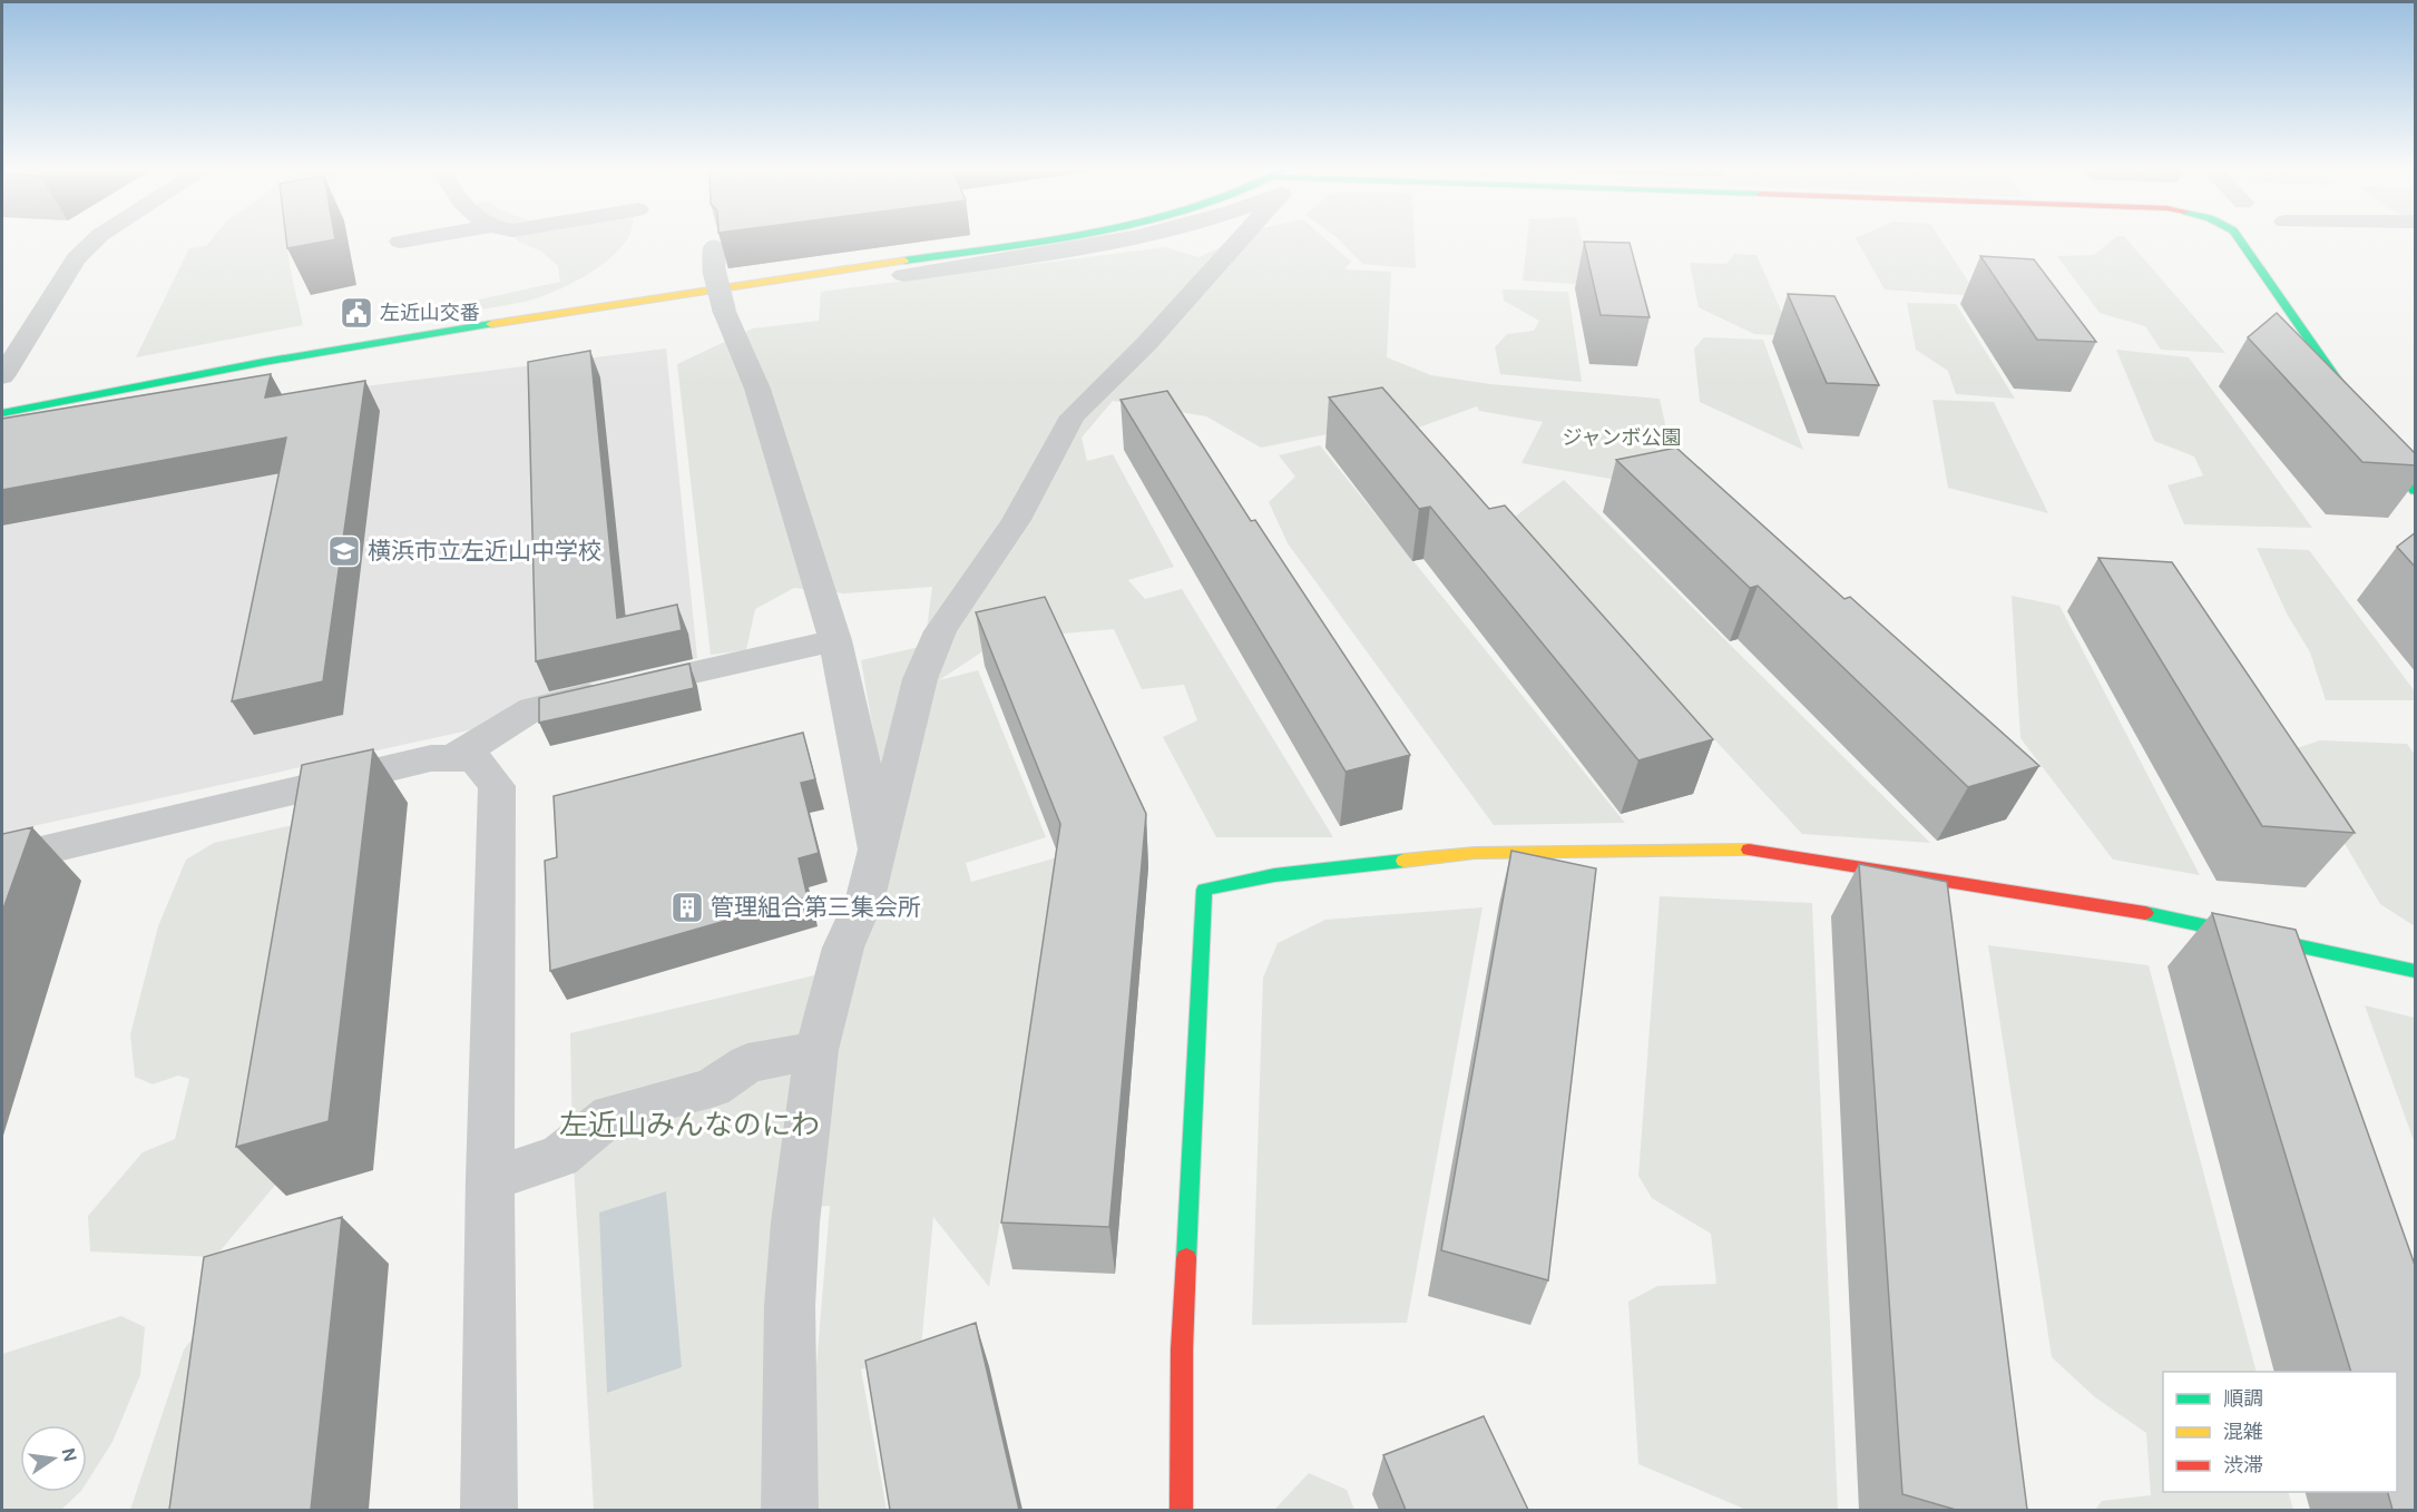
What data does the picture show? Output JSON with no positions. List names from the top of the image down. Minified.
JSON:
{"parks":["ジャンボ公園","左近山みんなのにわ"],"places":{"public building":["左近山交番"],"school or university":["横浜市立左近山中学校"],"building":["管理組合第三集会所"]},"legend":["順調","混雑","渋滞"],"north":"right"}
